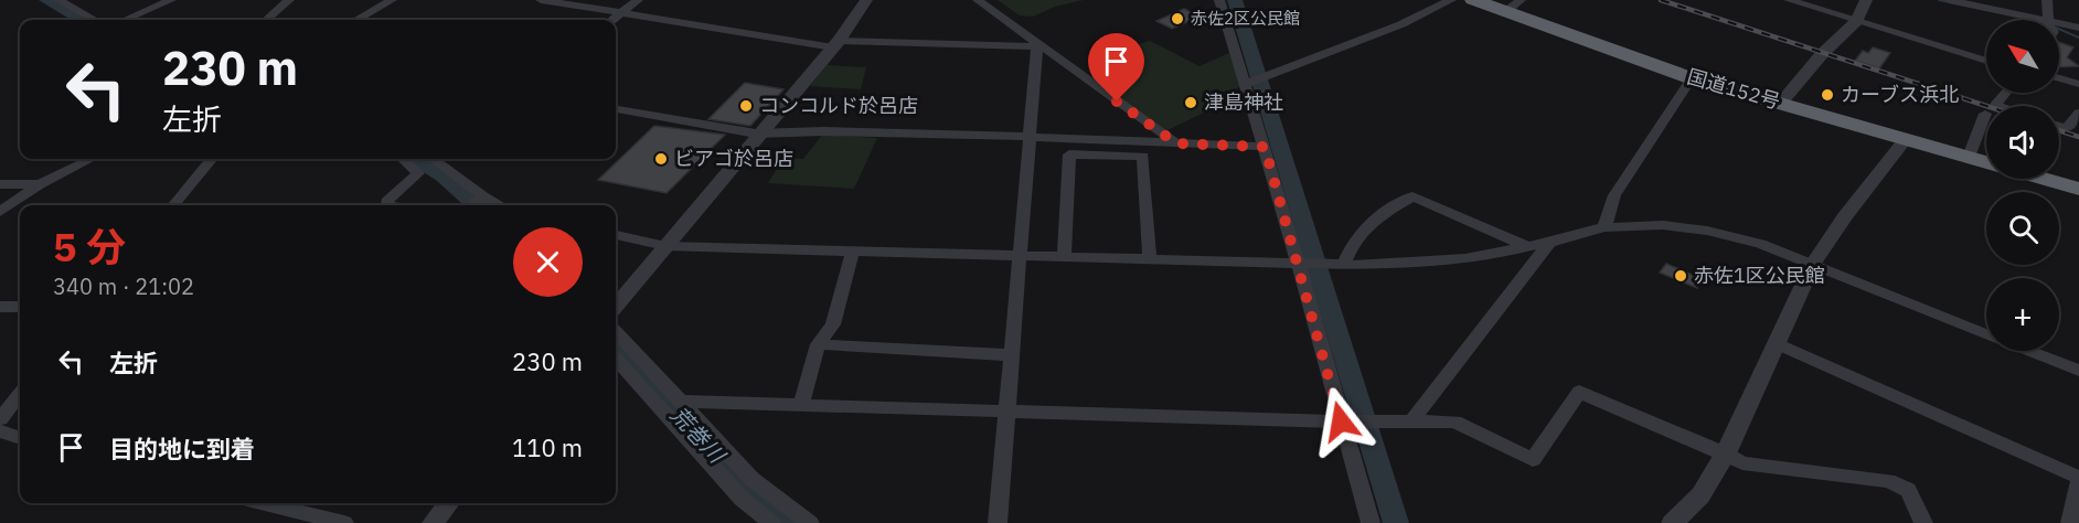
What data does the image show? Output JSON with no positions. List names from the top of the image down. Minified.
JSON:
{"streets":{"highway":["国道152号"]},"water":["荒巻川"],"places":["赤佐2区公民館","カーブス浜北","津島神社","コンコルド於呂店","ビアゴ於呂店","赤佐1区公民館"],"north":"top left","page":{"map_buttons":"+","turn":["230 m","左折"],"heading":["5 分","340 m · 21:02"],"list":[{"name":"左折","value":"230 m"},{"name":"目的地に到着","value":"110 m"}]}}
